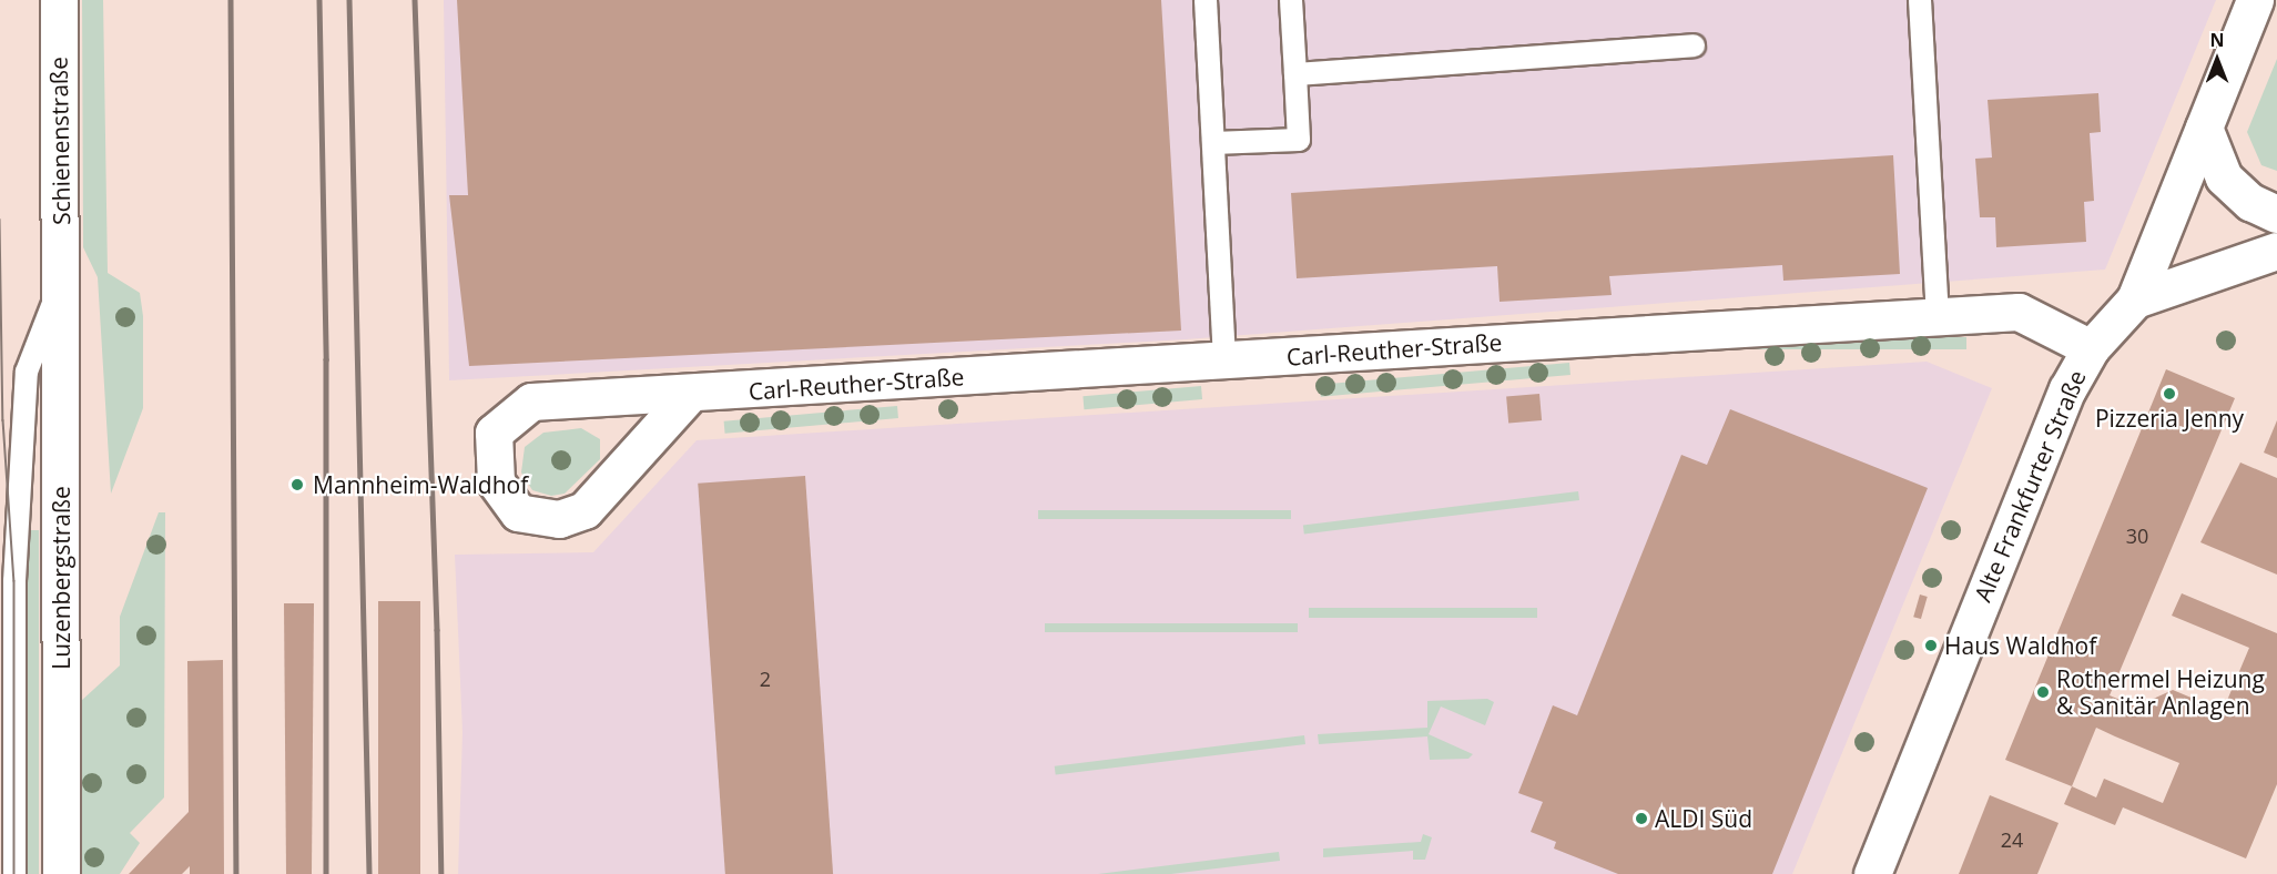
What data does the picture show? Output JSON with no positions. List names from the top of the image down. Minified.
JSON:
{"streets":{"street":["Schienenstraße","Carl-Reuther-Straße","Alte Frankfurter Straße","Luzenbergstraße"]},"crossings":[["Schienenstraße","Luzenbergstraße"],["Carl-Reuther-Straße","Alte Frankfurter Straße"]],"places":["Pizzeria Jenny","Mannheim-Waldhof","Haus Waldhof","Rothermel Heizung & Sanitär Anlagen","ALDI Süd"],"house_numbers":["30","2","24"],"north":"top"}
